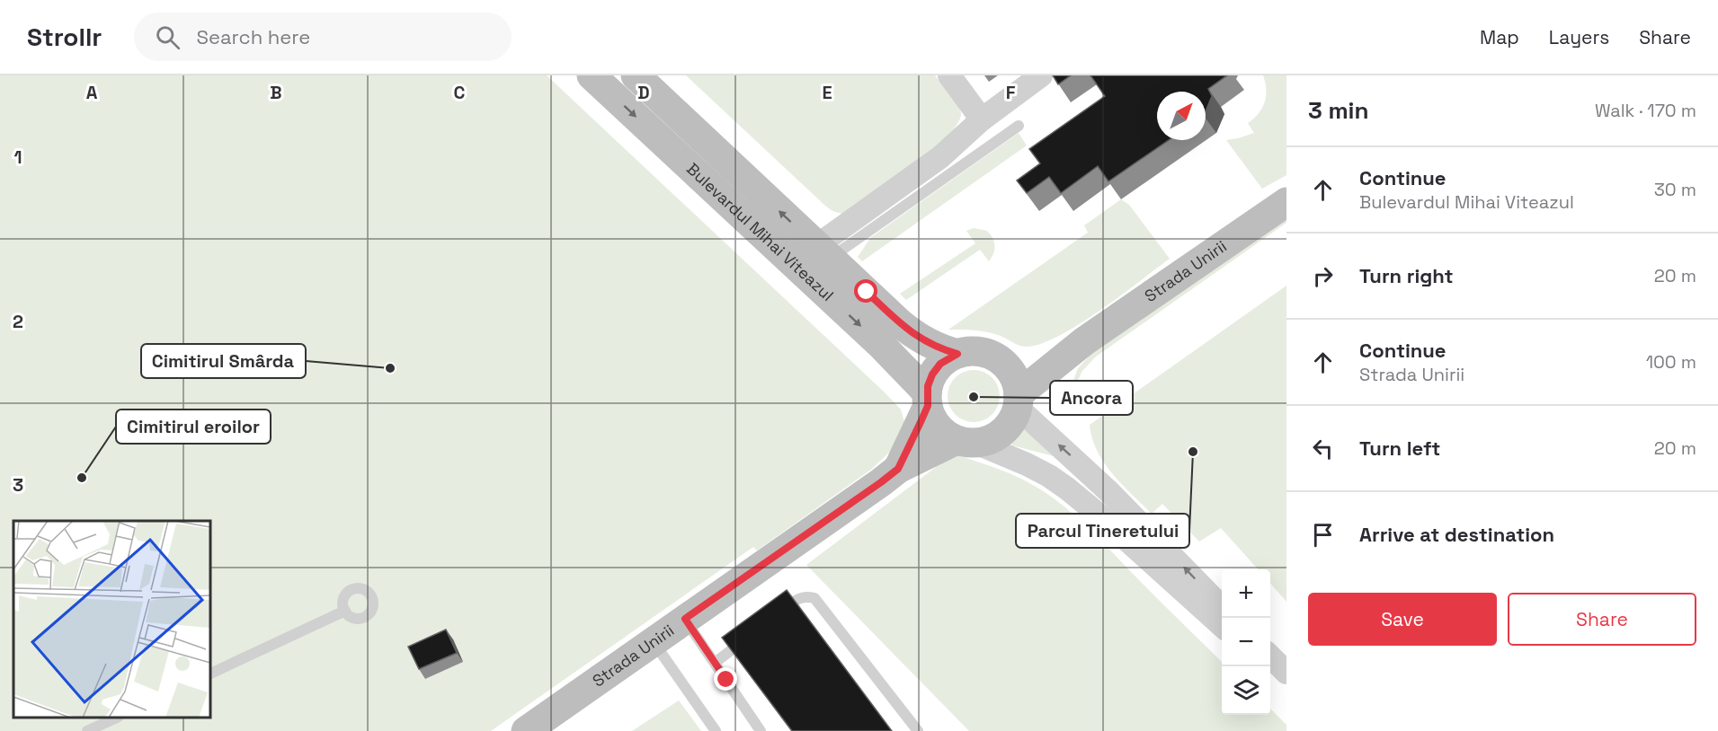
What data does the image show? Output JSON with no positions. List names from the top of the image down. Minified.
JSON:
{"streets":{"main road":["Bulevardul Mihai Viteazul","Strada Unirii"]},"crossings":[["Bulevardul Mihai Viteazul","Strada Unirii"]],"places":["Cimitirul Smârda","Ancora","Parcul Tineretului","Cimitirul eroilor"],"north":"top right","page":{"header":"Strollr","search":"Search here","nav":["Map","Layers","Share"],"heading":["3 min","Walk · 170 m"],"list":[["Continue","Bulevardul Mihai Viteazul","30 m"],["Turn right","20 m"],["Continue","Strada Unirii","100 m"],["Turn left","20 m"],"Arrive at destination"],"map_buttons":["+","−"],"buttons":["Save","Share"]},"grid":{"columns":["A","B","C","D","E","F"],"rows":["1","2","3"]}}
